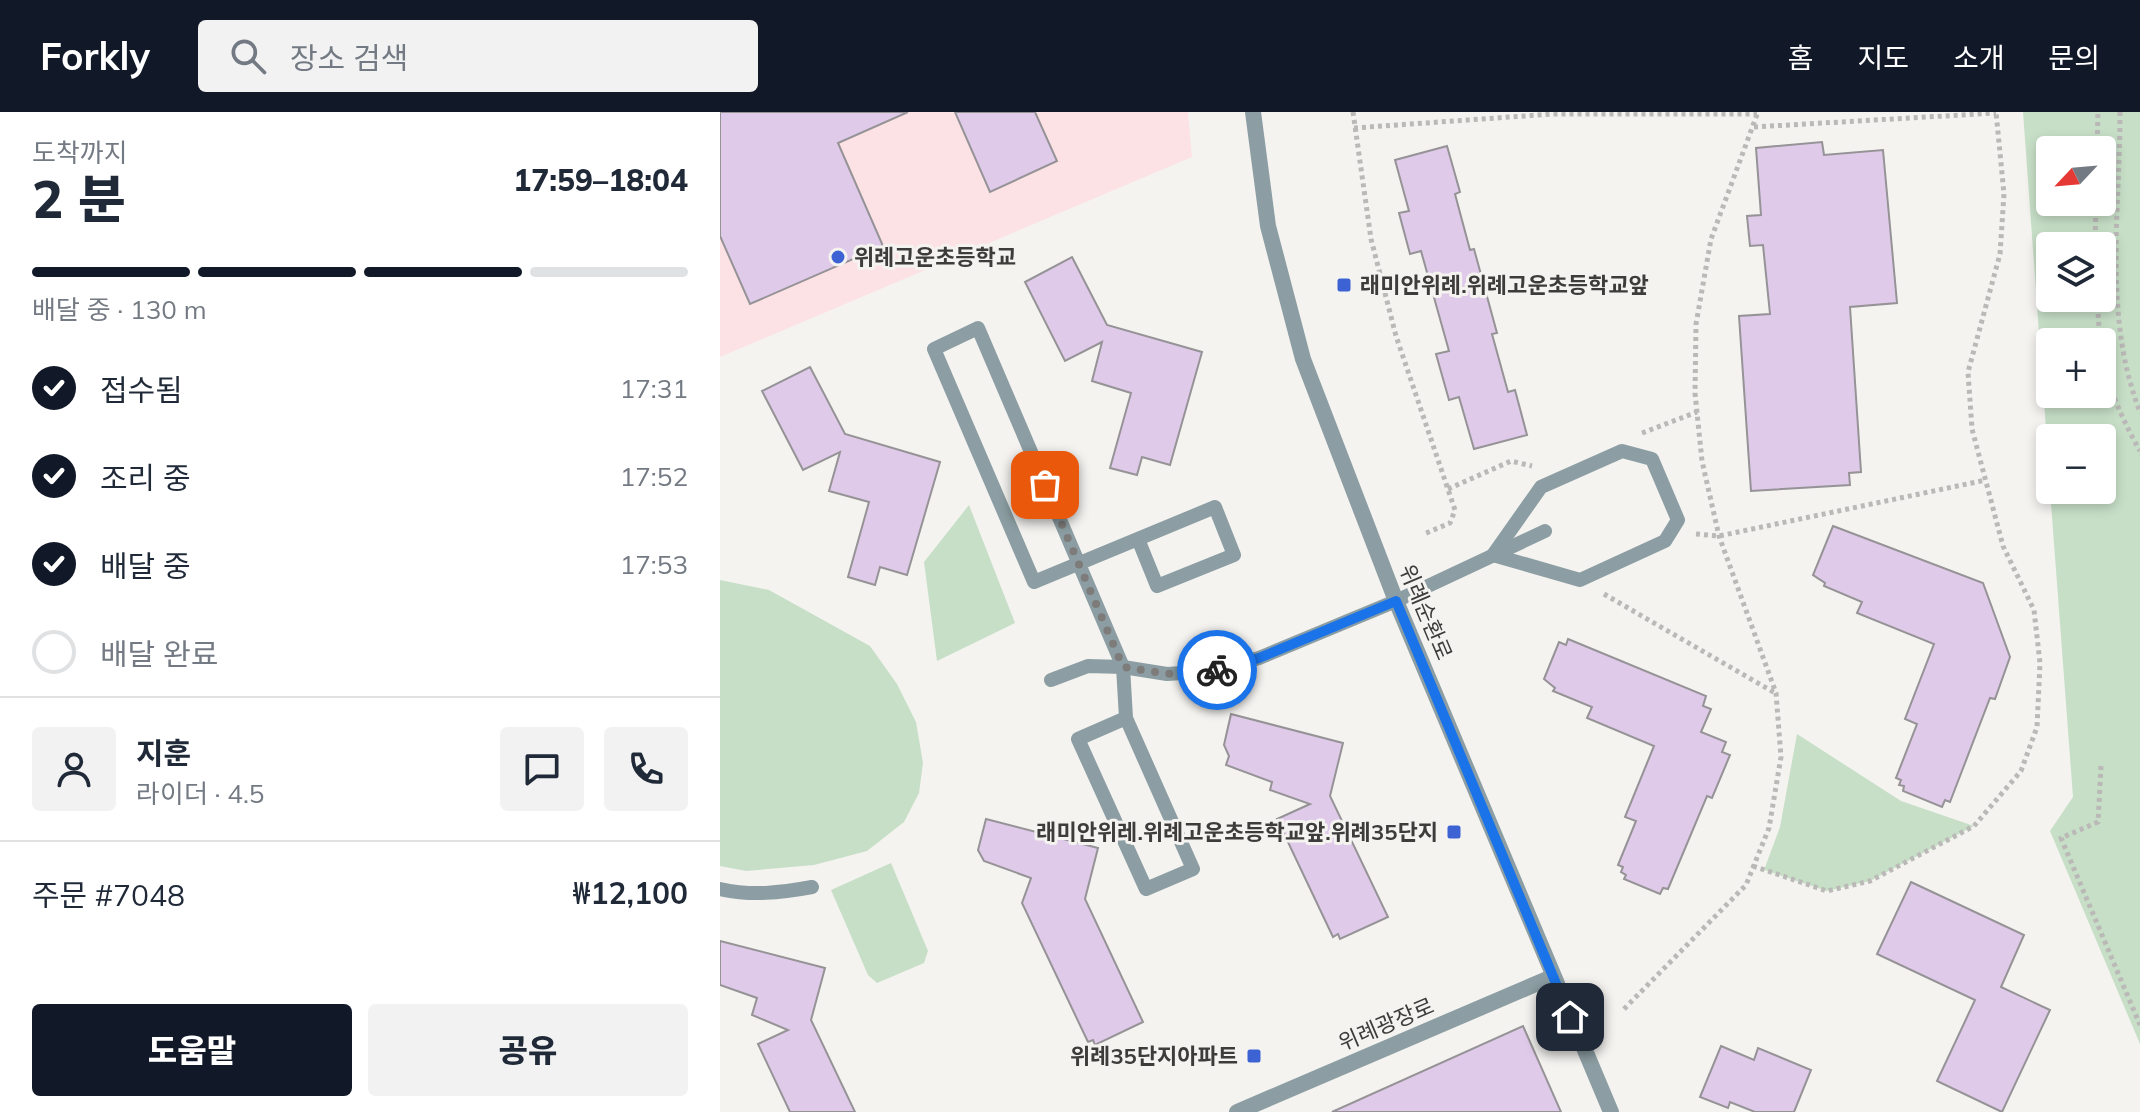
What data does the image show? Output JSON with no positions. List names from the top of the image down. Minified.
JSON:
{"streets":{"street":["위례순환로","위례광장로"]},"crossings":[["위례순환로","위례광장로"]],"places":{"other":["위례고운초등학교"],"transit":["래미안위례.위례고운초등학교앞","래미안위레.위례고운초등학교앞.위례35단지","위례35단지아파트"]},"north":"bottom left","page":{"header":"Forkly","search":"장소 검색","nav":["홈","지도","소개","문의"],"heading":["2 분","도착까지","17:59–18:04"],"panel":["지훈","라이더 · 4.5","주문 #7048","₩12,100"],"map_buttons":["+","−"],"bar":"배달 중 · 130 m","list":[["접수됨","17:31"],["조리 중","17:52"],["배달 중","17:53"],"배달 완료"],"buttons":["도움말","공유"]}}
